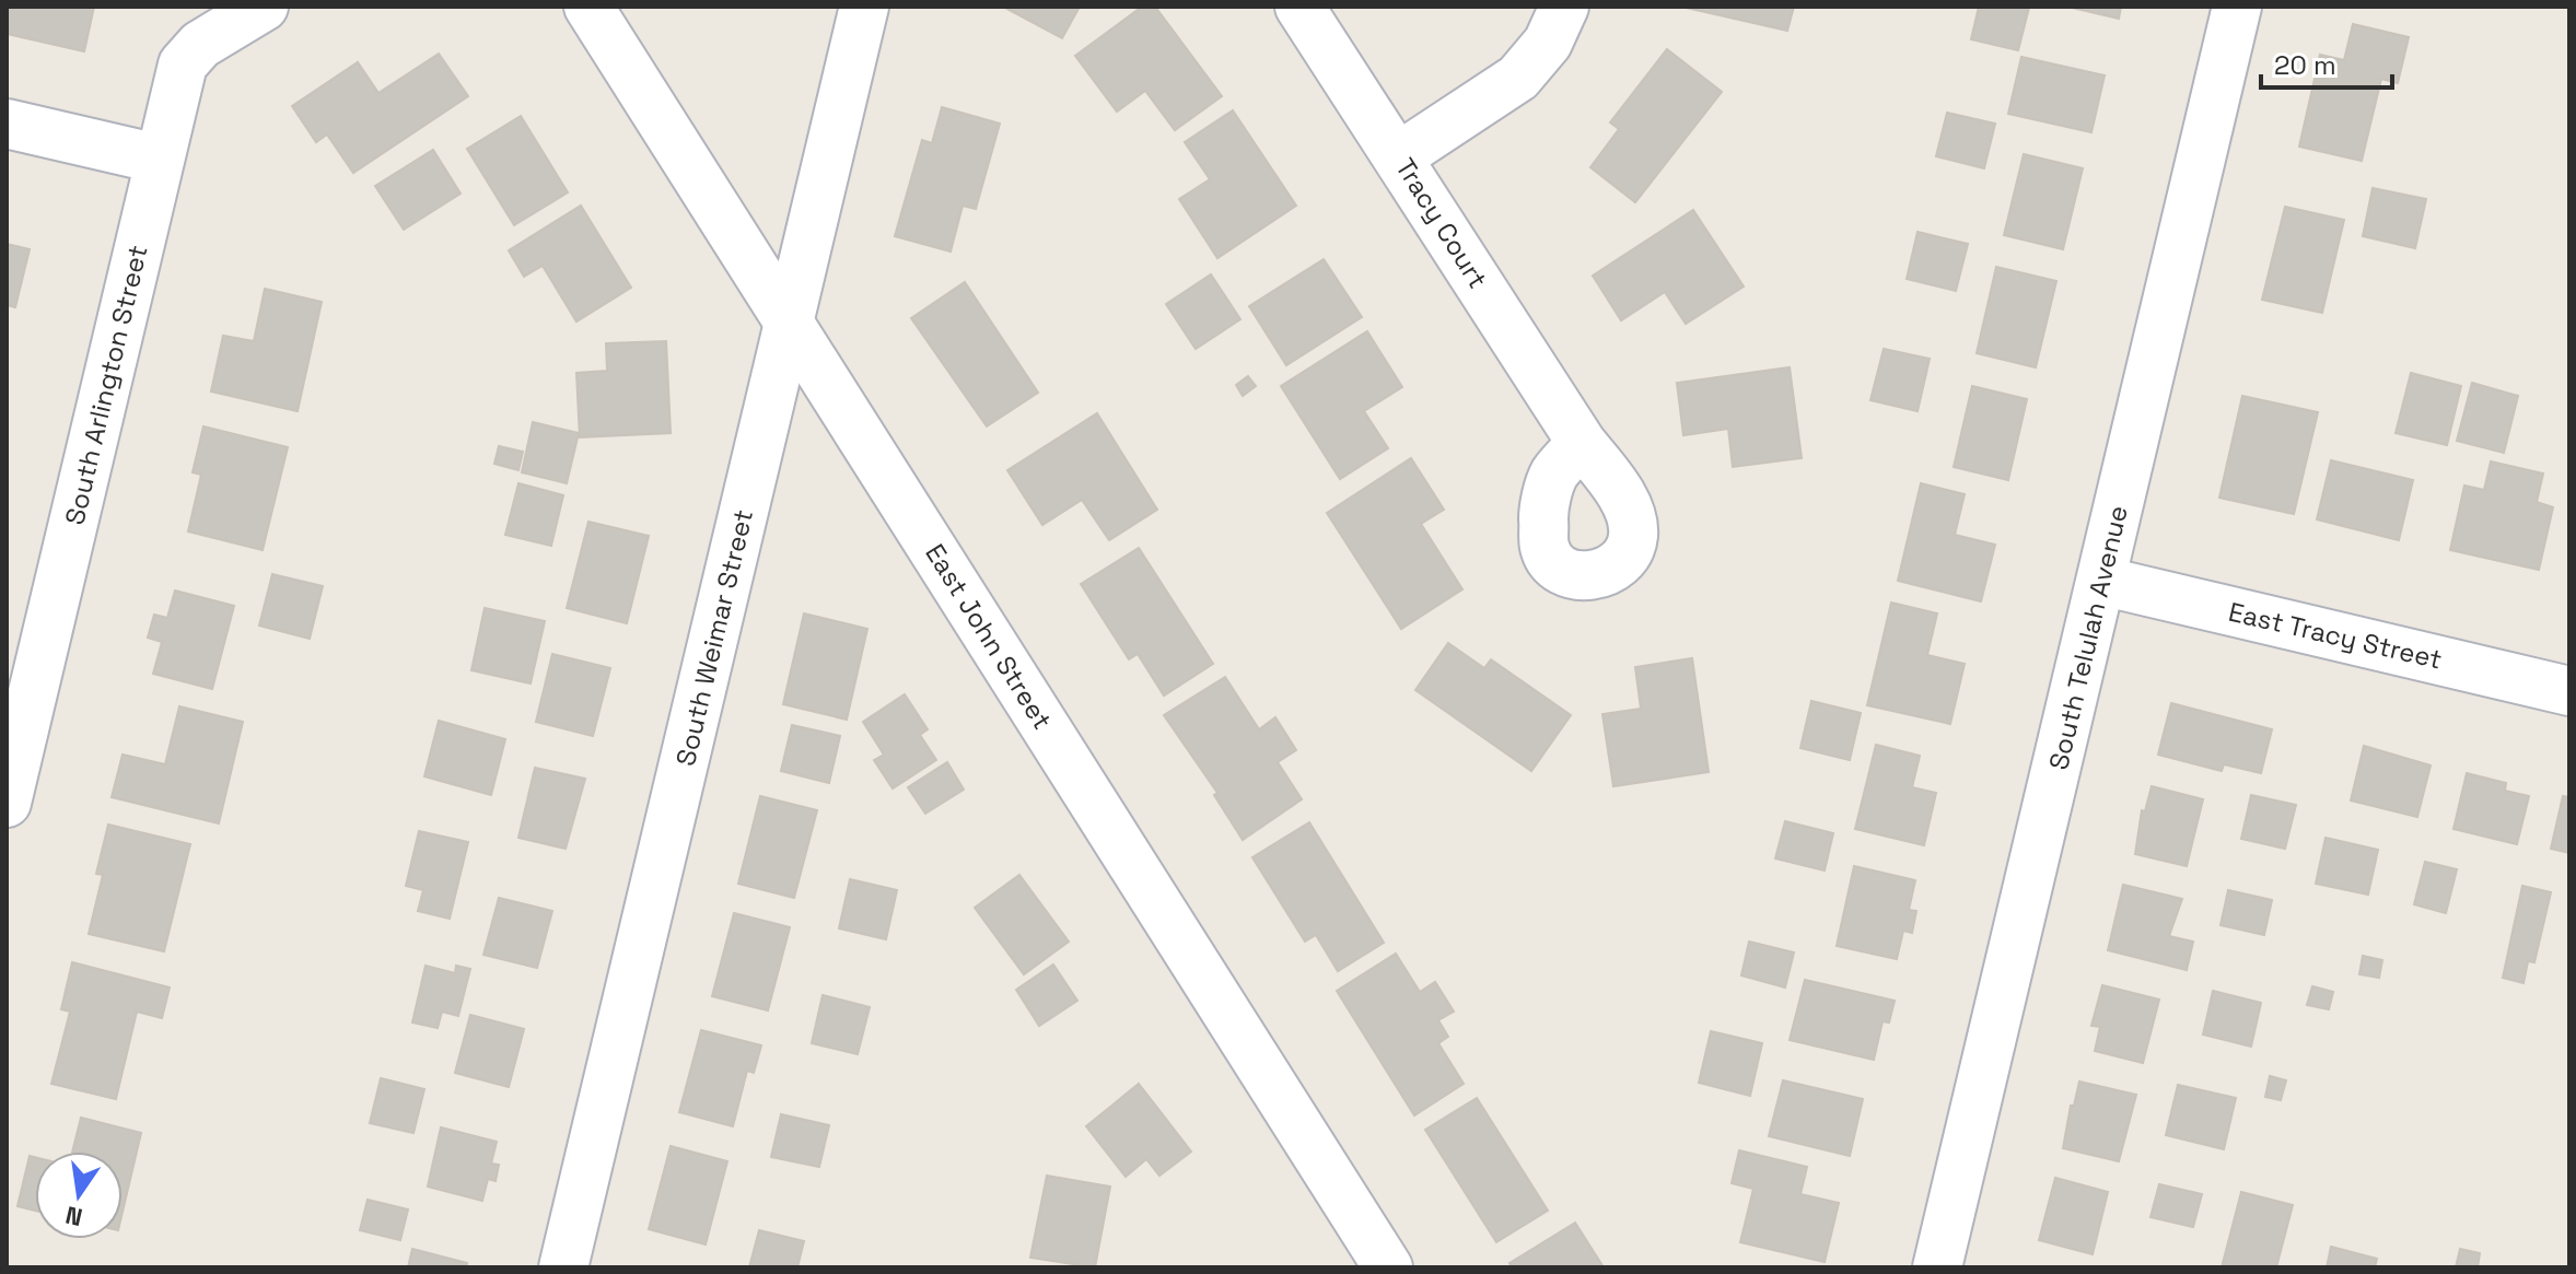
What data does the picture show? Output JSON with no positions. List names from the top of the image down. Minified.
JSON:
{"streets":{"street":["Tracy Court","South Arlington Street","East Tracy Street","East John Street","South Weimar Street","South Telulah Avenue"]},"crossings":[["East Tracy Street","South Telulah Avenue"],["East John Street","South Weimar Street"]],"scale_bar":"20 m","north":"bottom"}
